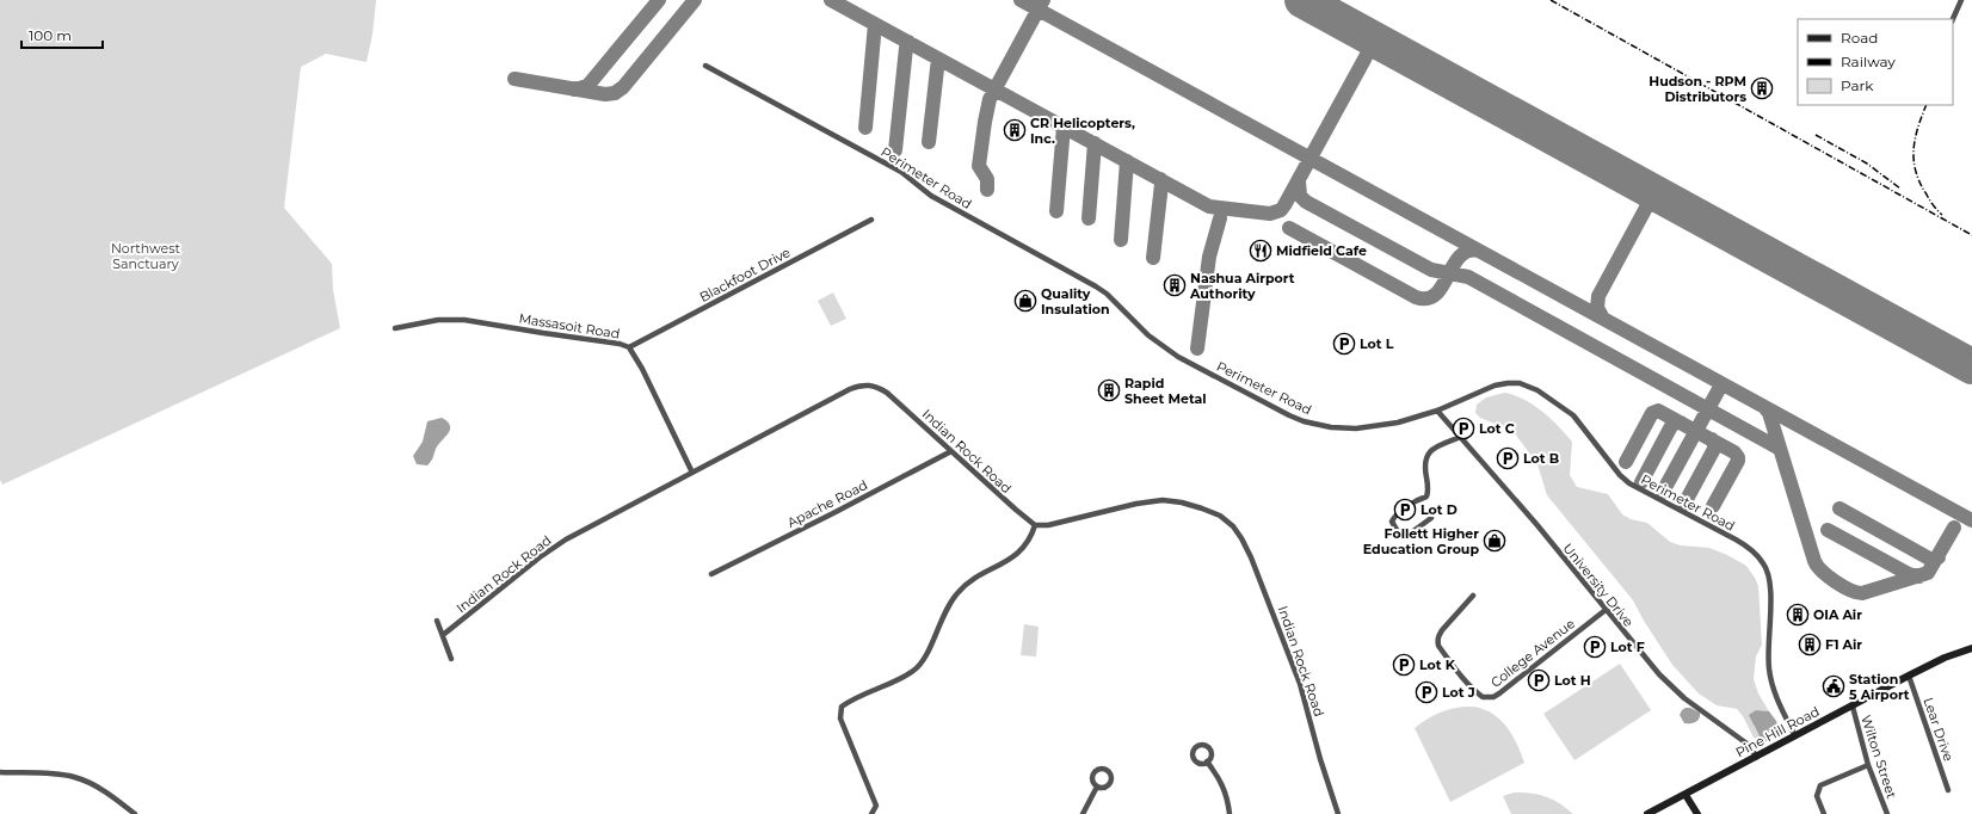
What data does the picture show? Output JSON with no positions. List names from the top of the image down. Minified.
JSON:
{"streets":{"street":["Perimeter Road","Blackfoot Drive","Massasoit Road","Indian Rock Road","Apache Road","University Drive","College Avenue","Lear Drive","Pine Hill Road","Wilton Street"]},"crossings":[["Perimeter Road","University Drive"],["Perimeter Road","Pine Hill Road"],["Blackfoot Drive","Massasoit Road"],["Massasoit Road","Indian Rock Road"],["Indian Rock Road","Apache Road"],["University Drive","College Avenue"],["University Drive","Pine Hill Road"],["Lear Drive","Pine Hill Road"],["Pine Hill Road","Wilton Street"]],"parks":["Northwest Sanctuary"],"places":{"building":["Hudson - RPM Distributors","CR Helicopters, Inc.","Nashua Airport Authority","Rapid Sheet Metal","OIA Air","F1 Air"],"restaurant":["Midfield Cafe"],"shop":["Quality Insulation","Follett Higher Education Group"],"parking":["Lot L","Lot C","Lot B","Lot D","Lot F","Lot K","Lot H","Lot J"],"public building":["Station 5 Airport"]},"legend":["Road","Railway","Park"],"scale_bar":"100 m"}
